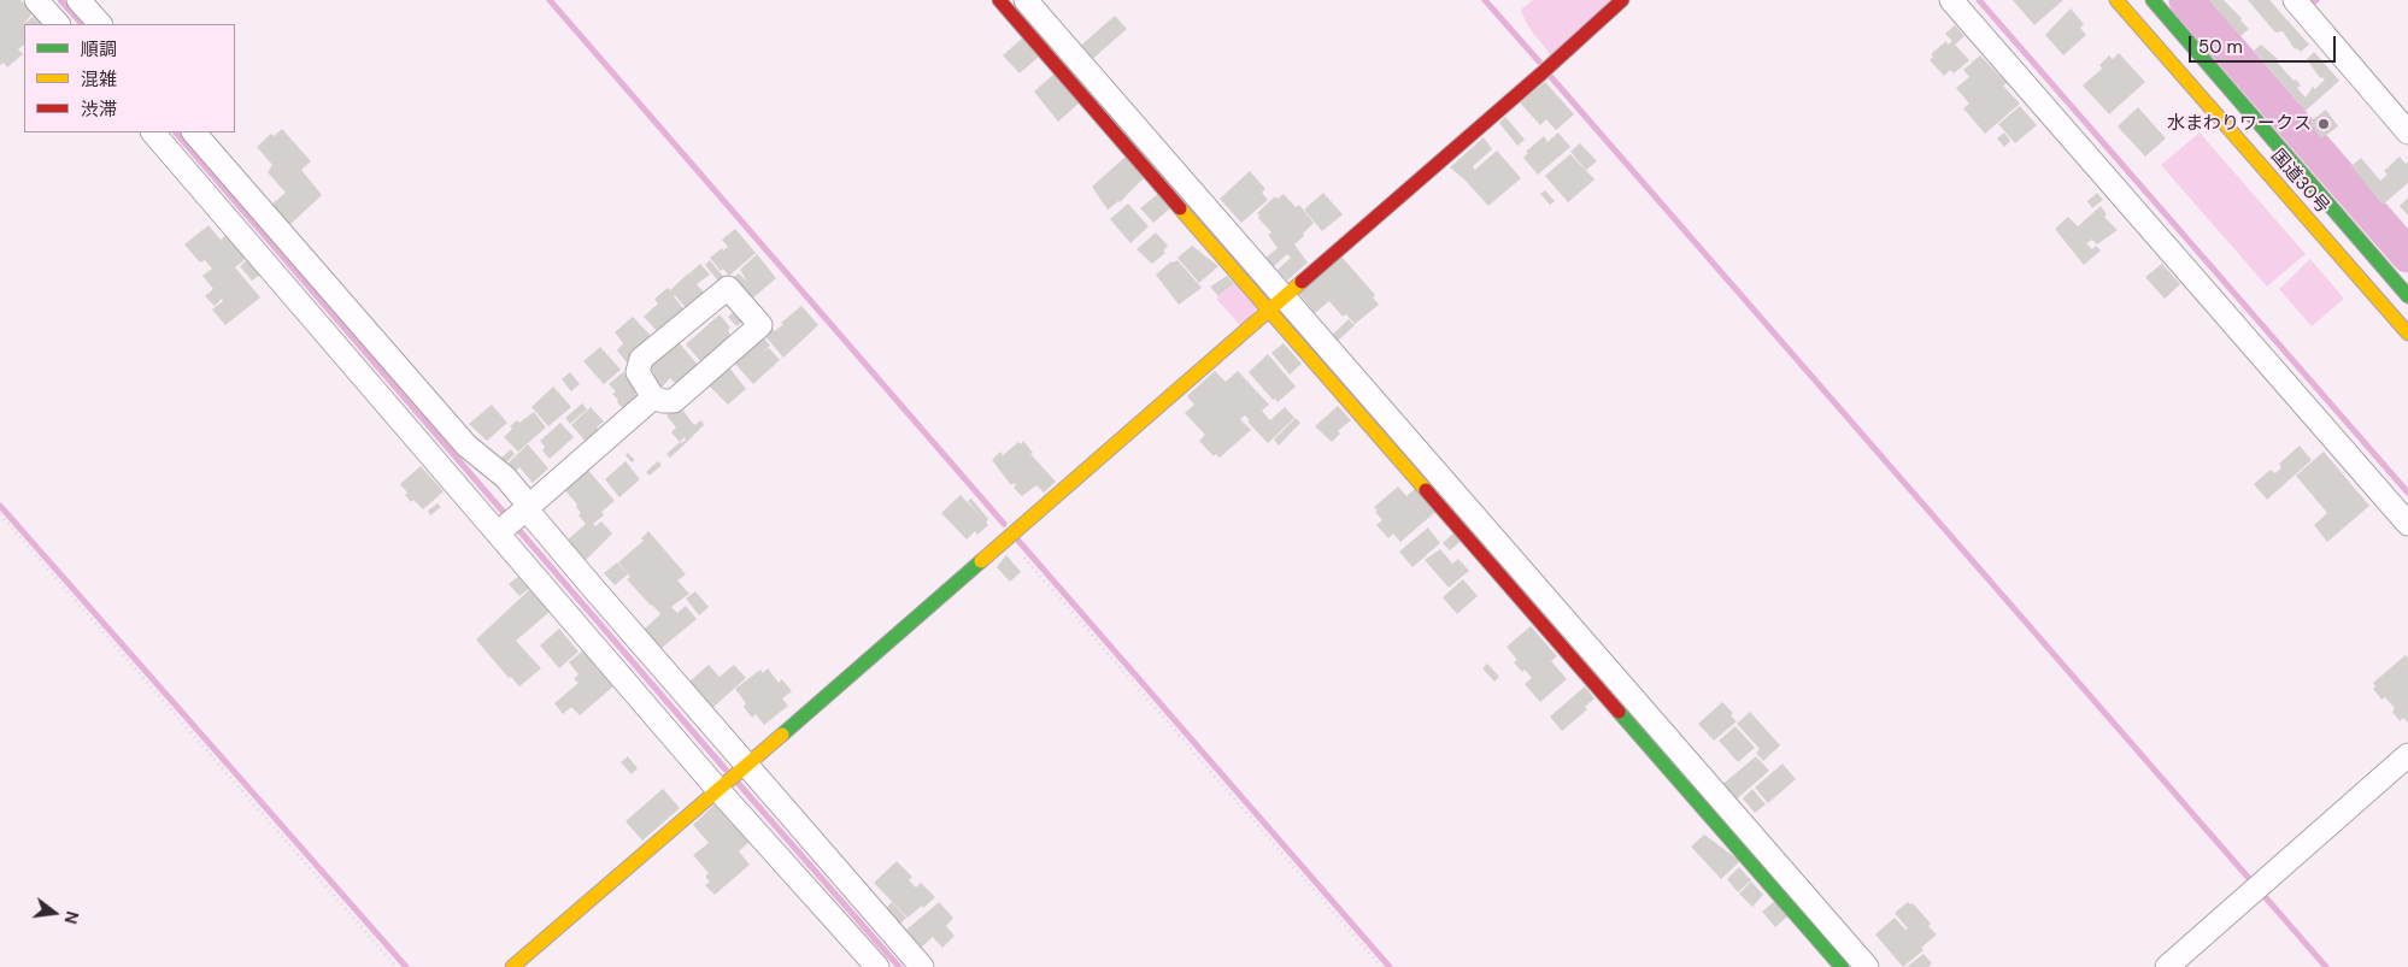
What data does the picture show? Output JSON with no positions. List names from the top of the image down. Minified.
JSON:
{"streets":{"main road":["国道30号"]},"places":["水まわりワークス"],"legend":["順調","混雑","渋滞"],"scale_bar":"50 m","north":"right"}
